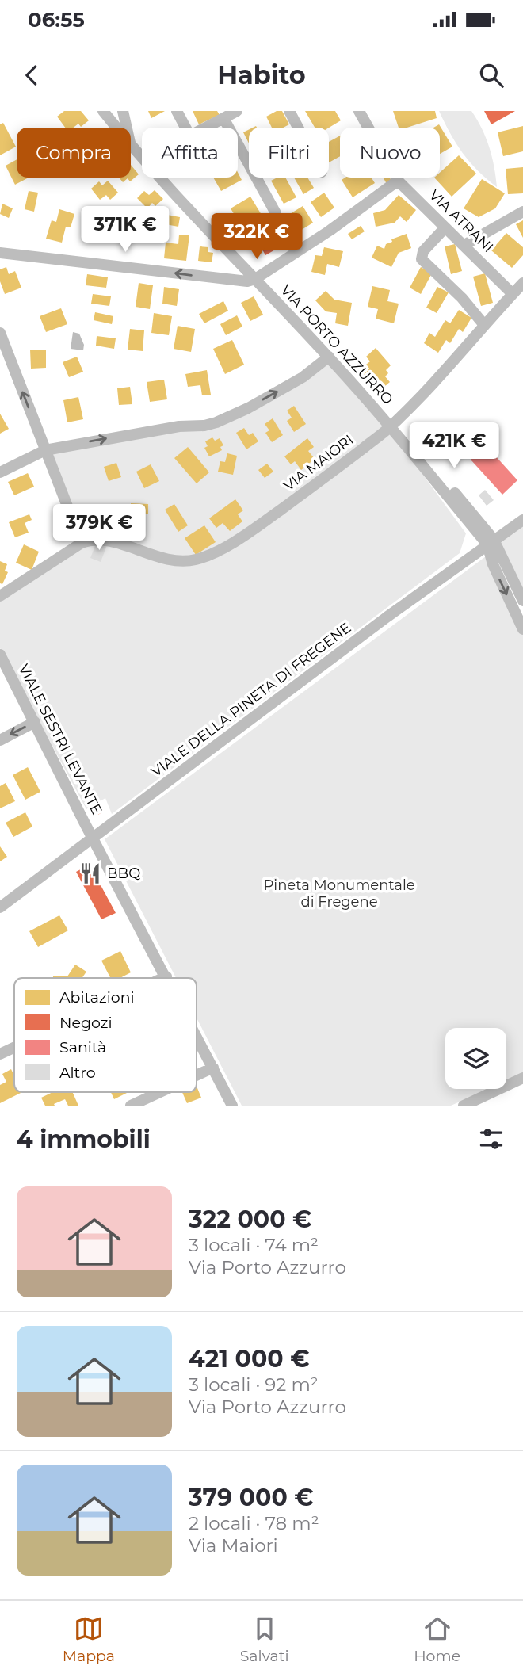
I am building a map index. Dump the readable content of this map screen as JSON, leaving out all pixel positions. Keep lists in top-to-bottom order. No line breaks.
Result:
{"streets":{"street":["VIA ATRANI","VIA PORTO AZZURRO","VIA MAIORI","VIALE DELLA PINETA DI FREGENE","VIALE SESTRI LEVANTE"]},"crossings":[["VIA ATRANI","VIA MAIORI"],["VIA PORTO AZZURRO","VIA MAIORI"],["VIA PORTO AZZURRO","VIALE DELLA PINETA DI FREGENE"],["VIALE DELLA PINETA DI FREGENE","VIALE SESTRI LEVANTE"]],"parks":["Pineta Monumentale di Fregene"],"places":{"restaurant":["BBQ"]},"legend":["Abitazioni","Negozi","Sanità","Altro"],"page":{"status":"06:55","header":"Habito","chip":["Compra","Affitta","Filtri","Nuovo"],"price":["371K €","322K €","421K €","379K €"],"heading":"4 immobili","list":[{"name":"322 000 €","note":"3 locali · 74 m² · Via Porto Azzurro"},{"name":"421 000 €","note":"3 locali · 92 m² · Via Porto Azzurro"},{"name":"379 000 €","note":"2 locali · 78 m² · Via Maiori"}],"tabs":["Mappa","Salvati","Home"]}}
